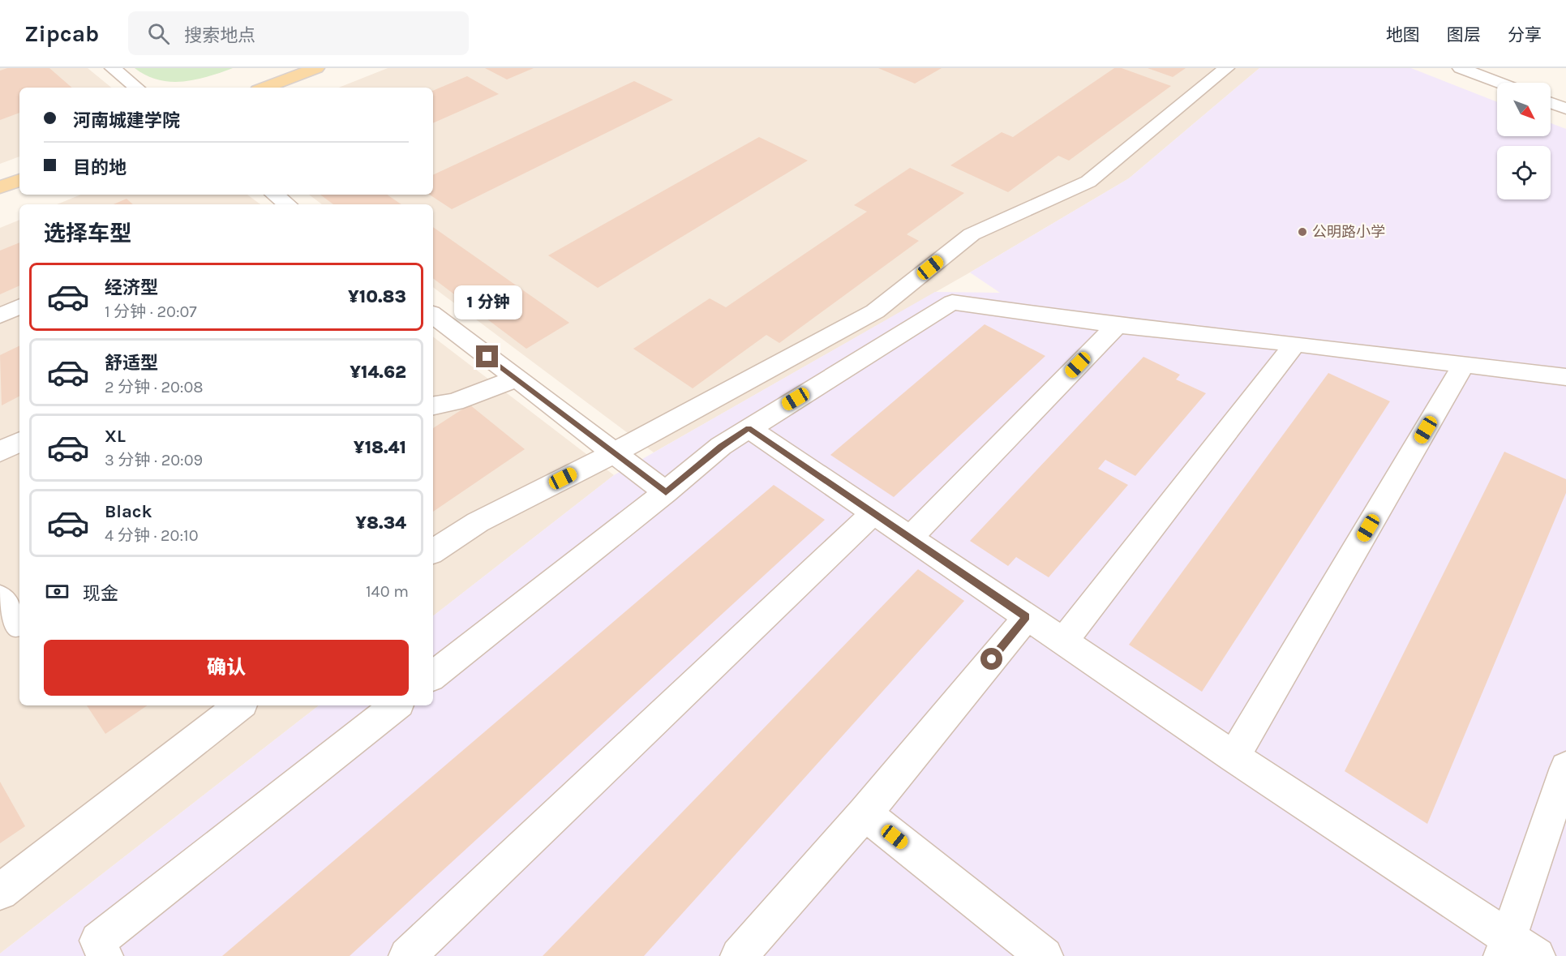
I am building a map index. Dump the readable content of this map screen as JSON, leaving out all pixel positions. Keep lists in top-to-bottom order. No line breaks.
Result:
{"places":["公明路小学"],"north":"bottom right","page":{"header":"Zipcab","search":"搜索地点","nav":["地图","图层","分享"],"banner":["河南城建学院","目的地"],"heading":"选择车型","list":[{"name":"经济型","note":"1 分钟 · 20:07","value":"¥10.83"},{"name":"舒适型","note":"2 分钟 · 20:08","value":"¥14.62"},{"name":"XL","note":"3 分钟 · 20:09","value":"¥18.41"},{"name":"Black","note":"4 分钟 · 20:10","value":"¥8.34"}],"bubble":"1 分钟","pay":["现金","140 m"],"buttons":"确认"}}
